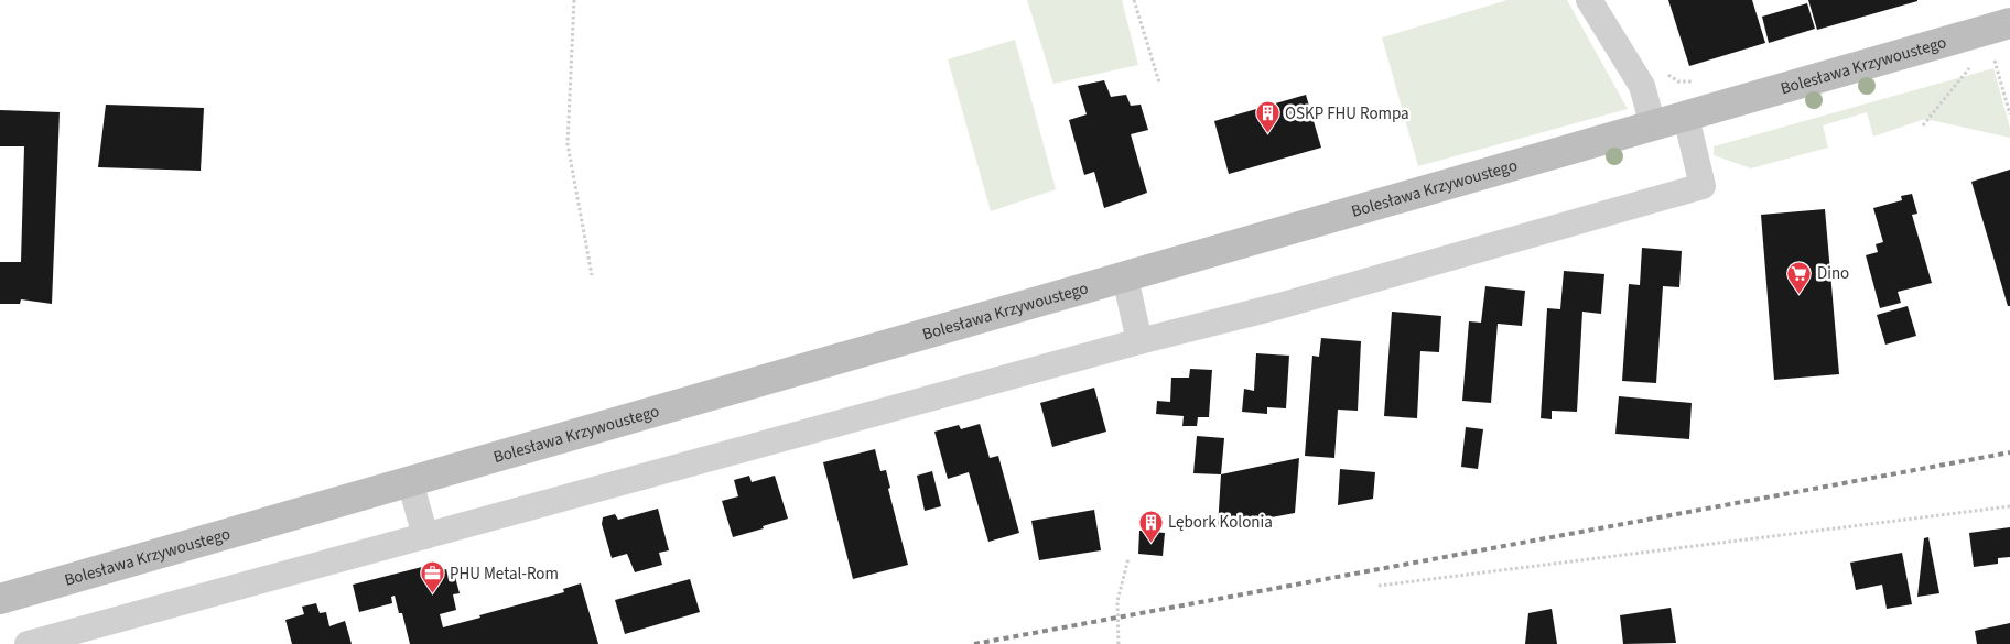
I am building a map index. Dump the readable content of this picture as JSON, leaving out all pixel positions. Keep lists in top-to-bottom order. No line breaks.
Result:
{"streets":{"main road":["Bolesława Krzywoustego"]},"places":{"building":["OSKP FHU Rompa","Lębork Kolonia"],"supermarket":["Dino"],"office":["PHU Metal-Rom"]}}
